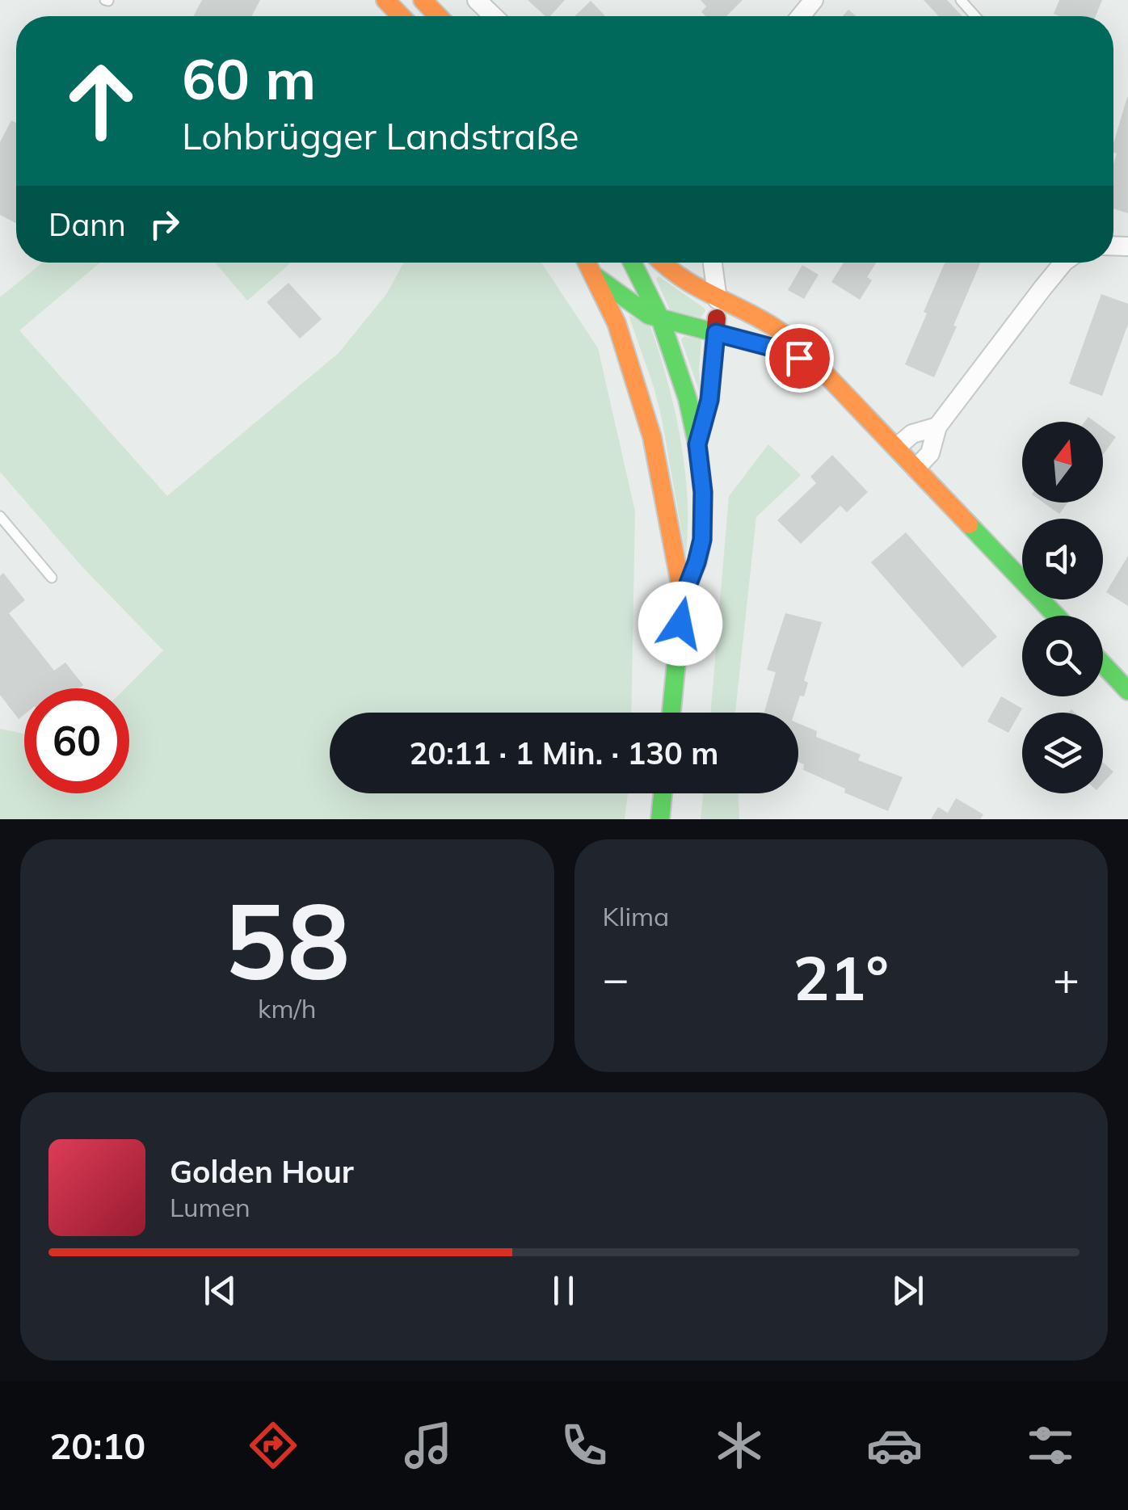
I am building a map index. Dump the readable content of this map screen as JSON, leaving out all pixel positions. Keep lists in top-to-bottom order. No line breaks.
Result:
{"north":"top","page":{"turn":["60 m","Lohbrügger Landstraße"],"then":"Dann","limit":"60","trip":"20:11 · 1 Min. · 130 m","tile":[["58","km/h"],"Klima"],"heat":["−","21°","+"],"song":["Golden Hour","Lumen"],"tabs":"20:10"}}
